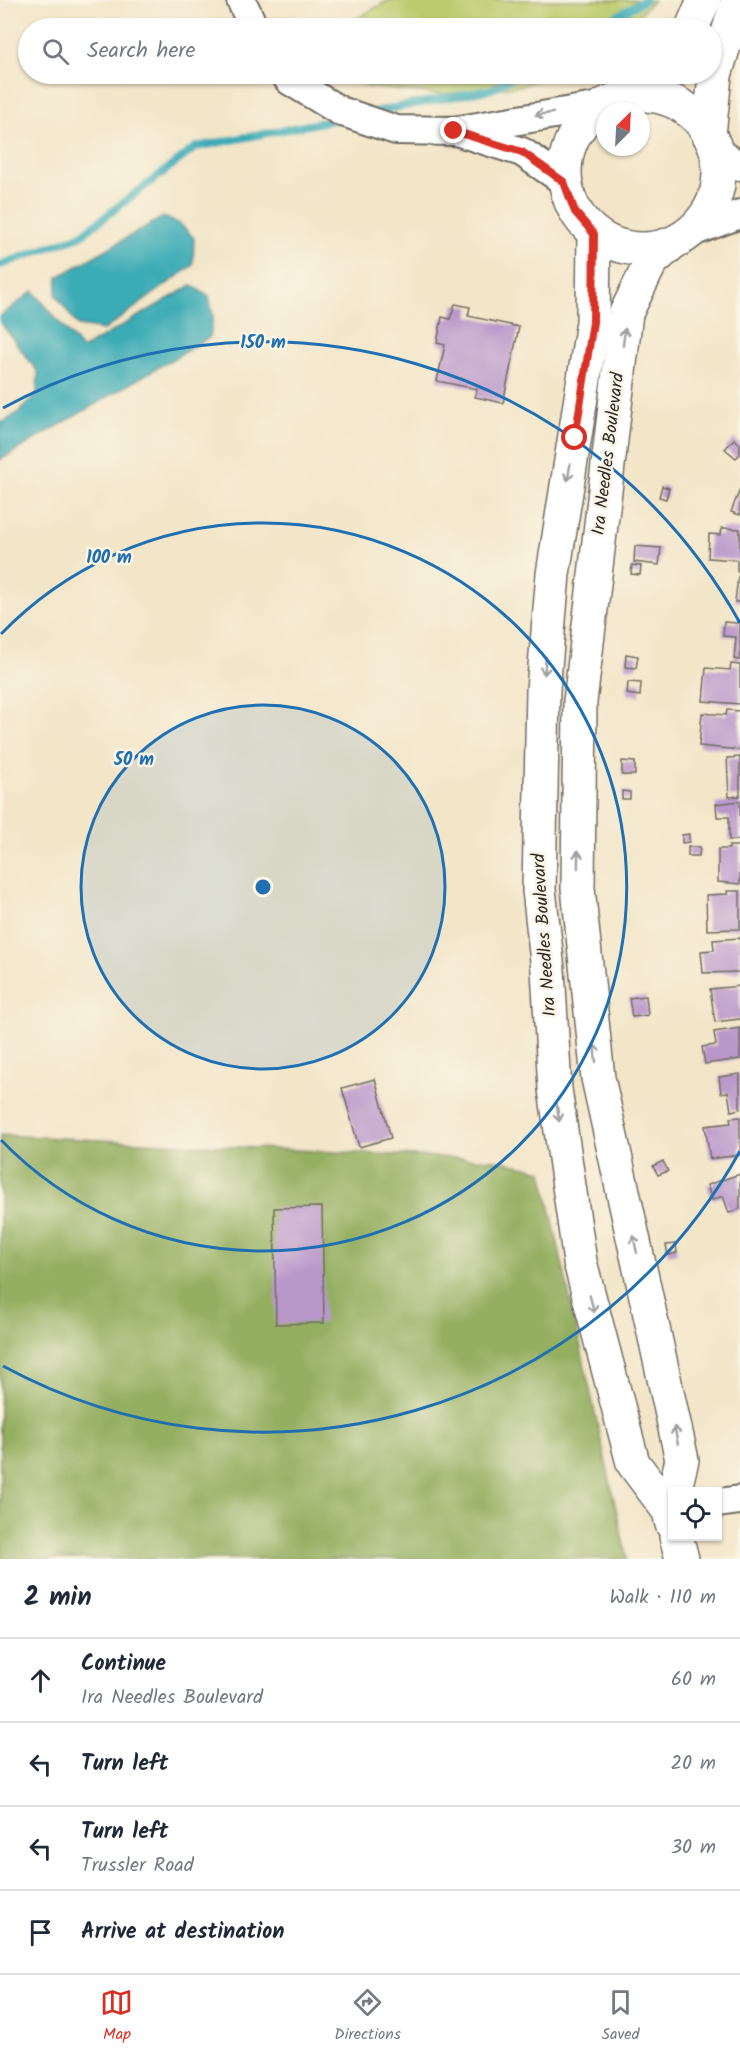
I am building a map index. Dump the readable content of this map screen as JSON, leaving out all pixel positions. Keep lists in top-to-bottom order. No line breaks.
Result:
{"streets":{"main road":["Ira Needles Boulevard"]},"north":"top right","page":{"search":"Search here","heading":["2 min","Walk · 110 m"],"list":[["Continue","Ira Needles Boulevard","60 m"],["Turn left","20 m"],["Turn left","Trussler Road","30 m"],"Arrive at destination"],"nav":["Map","Directions","Saved"]},"rings":["150 m","100 m","50 m"]}
